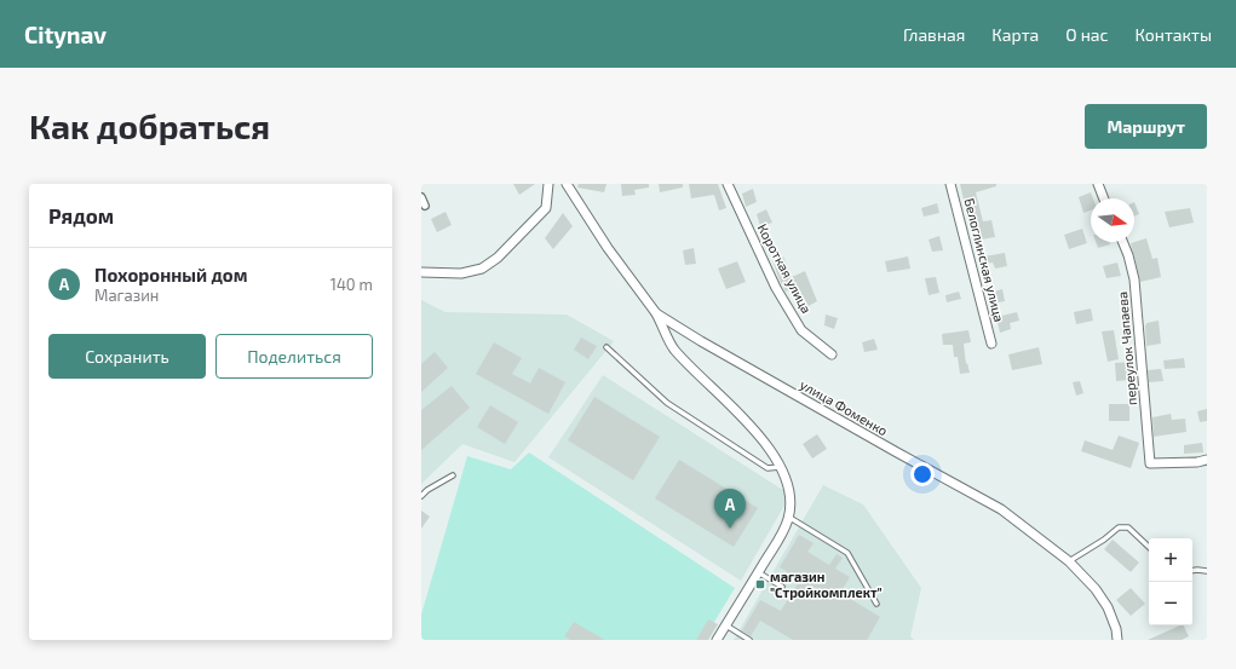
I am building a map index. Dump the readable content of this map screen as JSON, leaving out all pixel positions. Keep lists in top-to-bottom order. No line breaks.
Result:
{"streets":{"street":["Белоглинская улица","Короткая улица","переулок Чапаева","улица Фоменко"]},"places":{"transit":["магазин \"Стройкомплект\""]},"north":"right","page":{"header":"Citynav","nav":["Главная","Карта","О нас","Контакты"],"buttons":["Маршрут",["Сохранить","Поделиться"]],"title":"Как добраться","heading":"Рядом","list":[{"mark":"A","name":"Похоронный дом","note":"Магазин","value":"140 m"}],"pins":"A","map_buttons":["+","−"]}}
